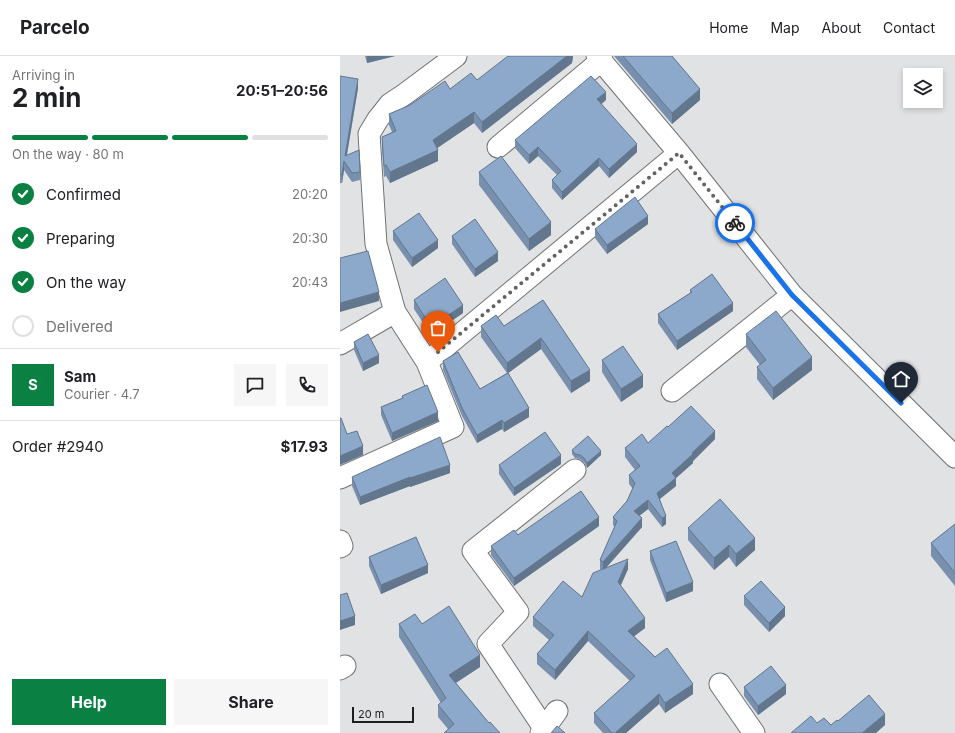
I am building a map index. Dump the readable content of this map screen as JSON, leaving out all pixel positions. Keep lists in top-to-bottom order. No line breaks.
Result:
{"scale_bar":"20 m","page":{"header":"Parcelo","nav":["Home","Map","About","Contact"],"heading":["2 min","Arriving in","20:51–20:56"],"panel":["Sam","Courier · 4.7","Order #2940","$17.93"],"bar":"On the way · 80 m","list":[["Confirmed","20:20"],["Preparing","20:30"],["On the way","20:43"],"Delivered"],"round":"S","buttons":["Help","Share"],"scale":"20 m"}}
